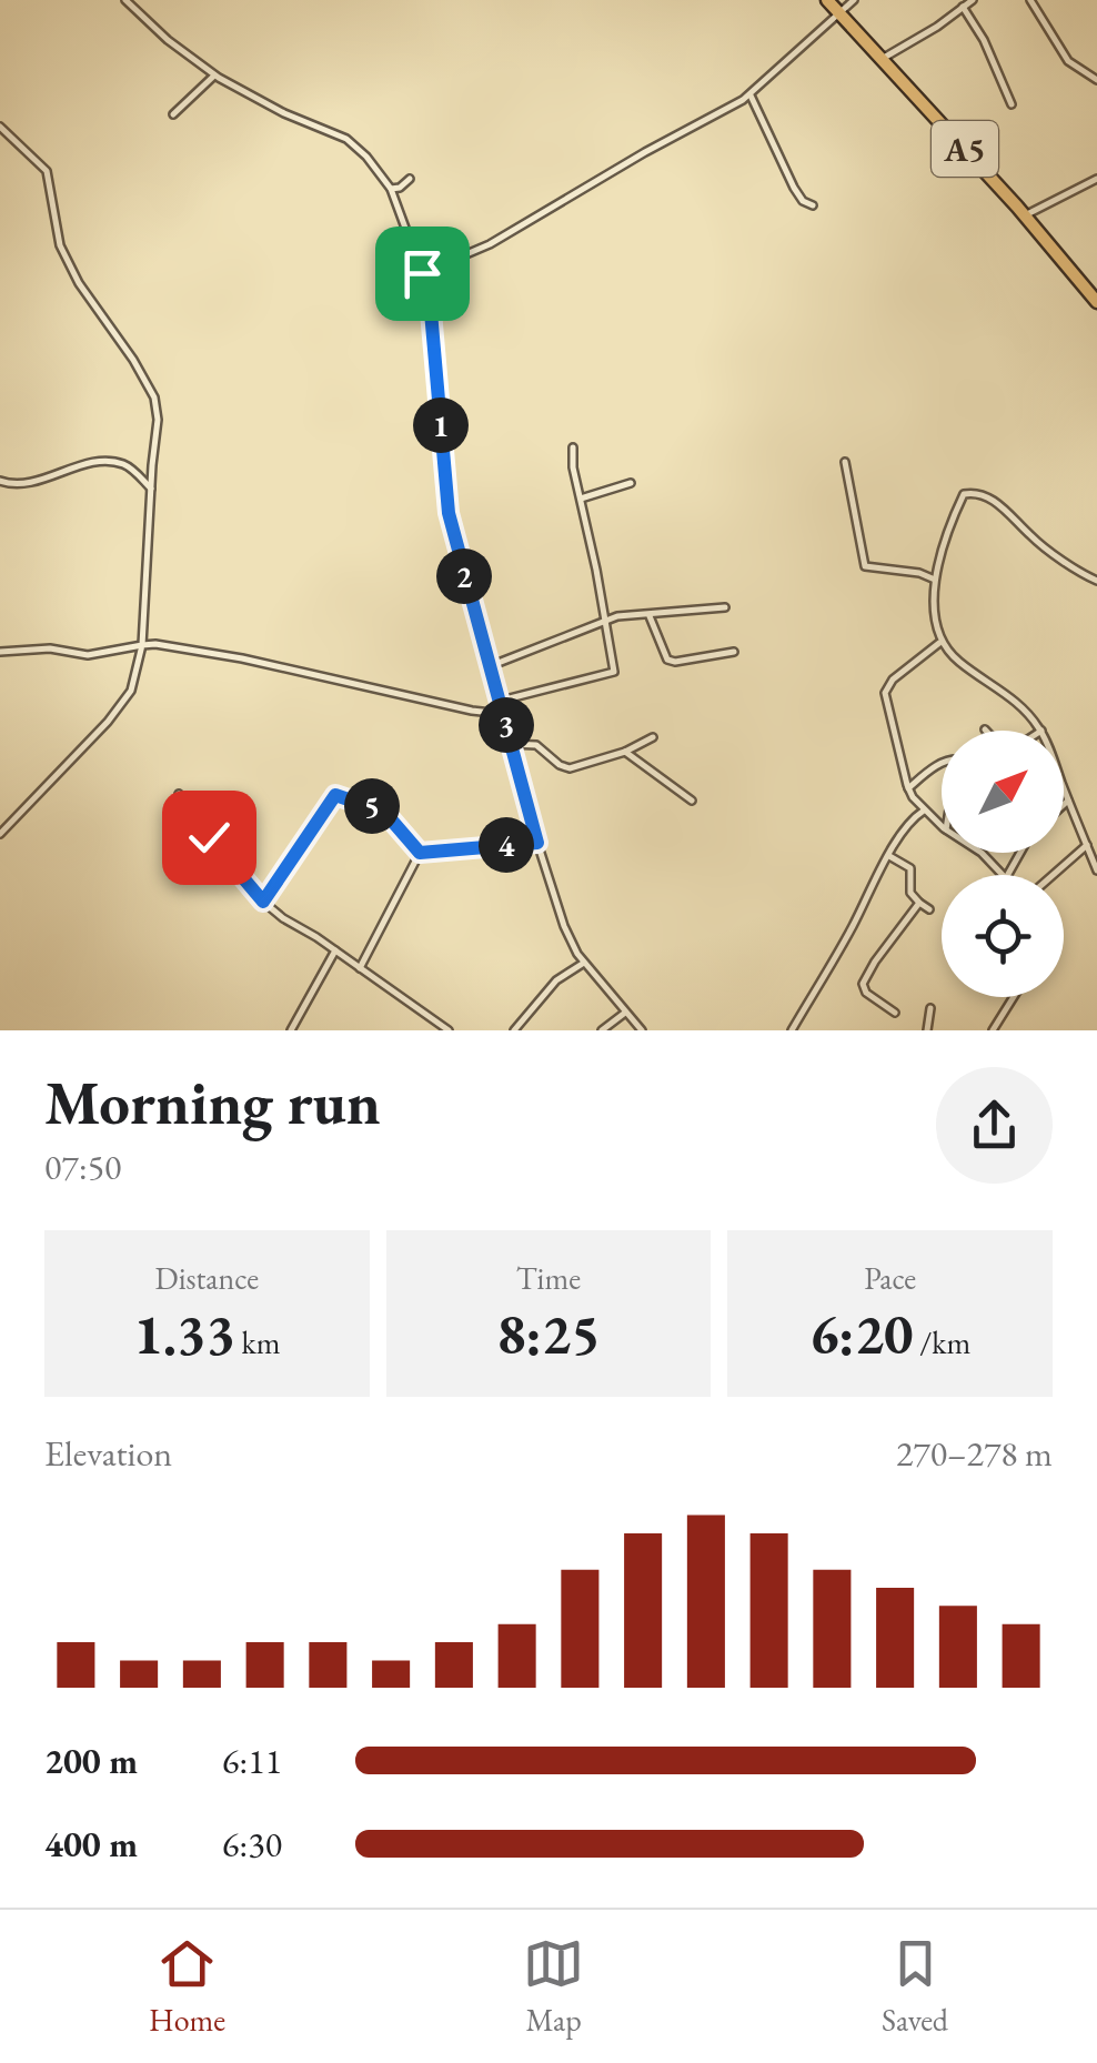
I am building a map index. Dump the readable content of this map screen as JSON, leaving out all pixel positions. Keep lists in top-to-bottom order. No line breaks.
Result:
{"streets":{"main road":["A5"]},"north":"top right","page":{"pins":["1","2","3","5","4"],"heading":["Morning run","07:50"],"stats":[["Distance","1.33 km"],["Time","8:25"],["Pace","6:20 /km"]],"chart":["Elevation","270–278 m"],"list":[{"name":"200 m","note":"6:11"},{"name":"400 m","note":"6:30"}],"tabs":["Home","Map","Saved"]}}
